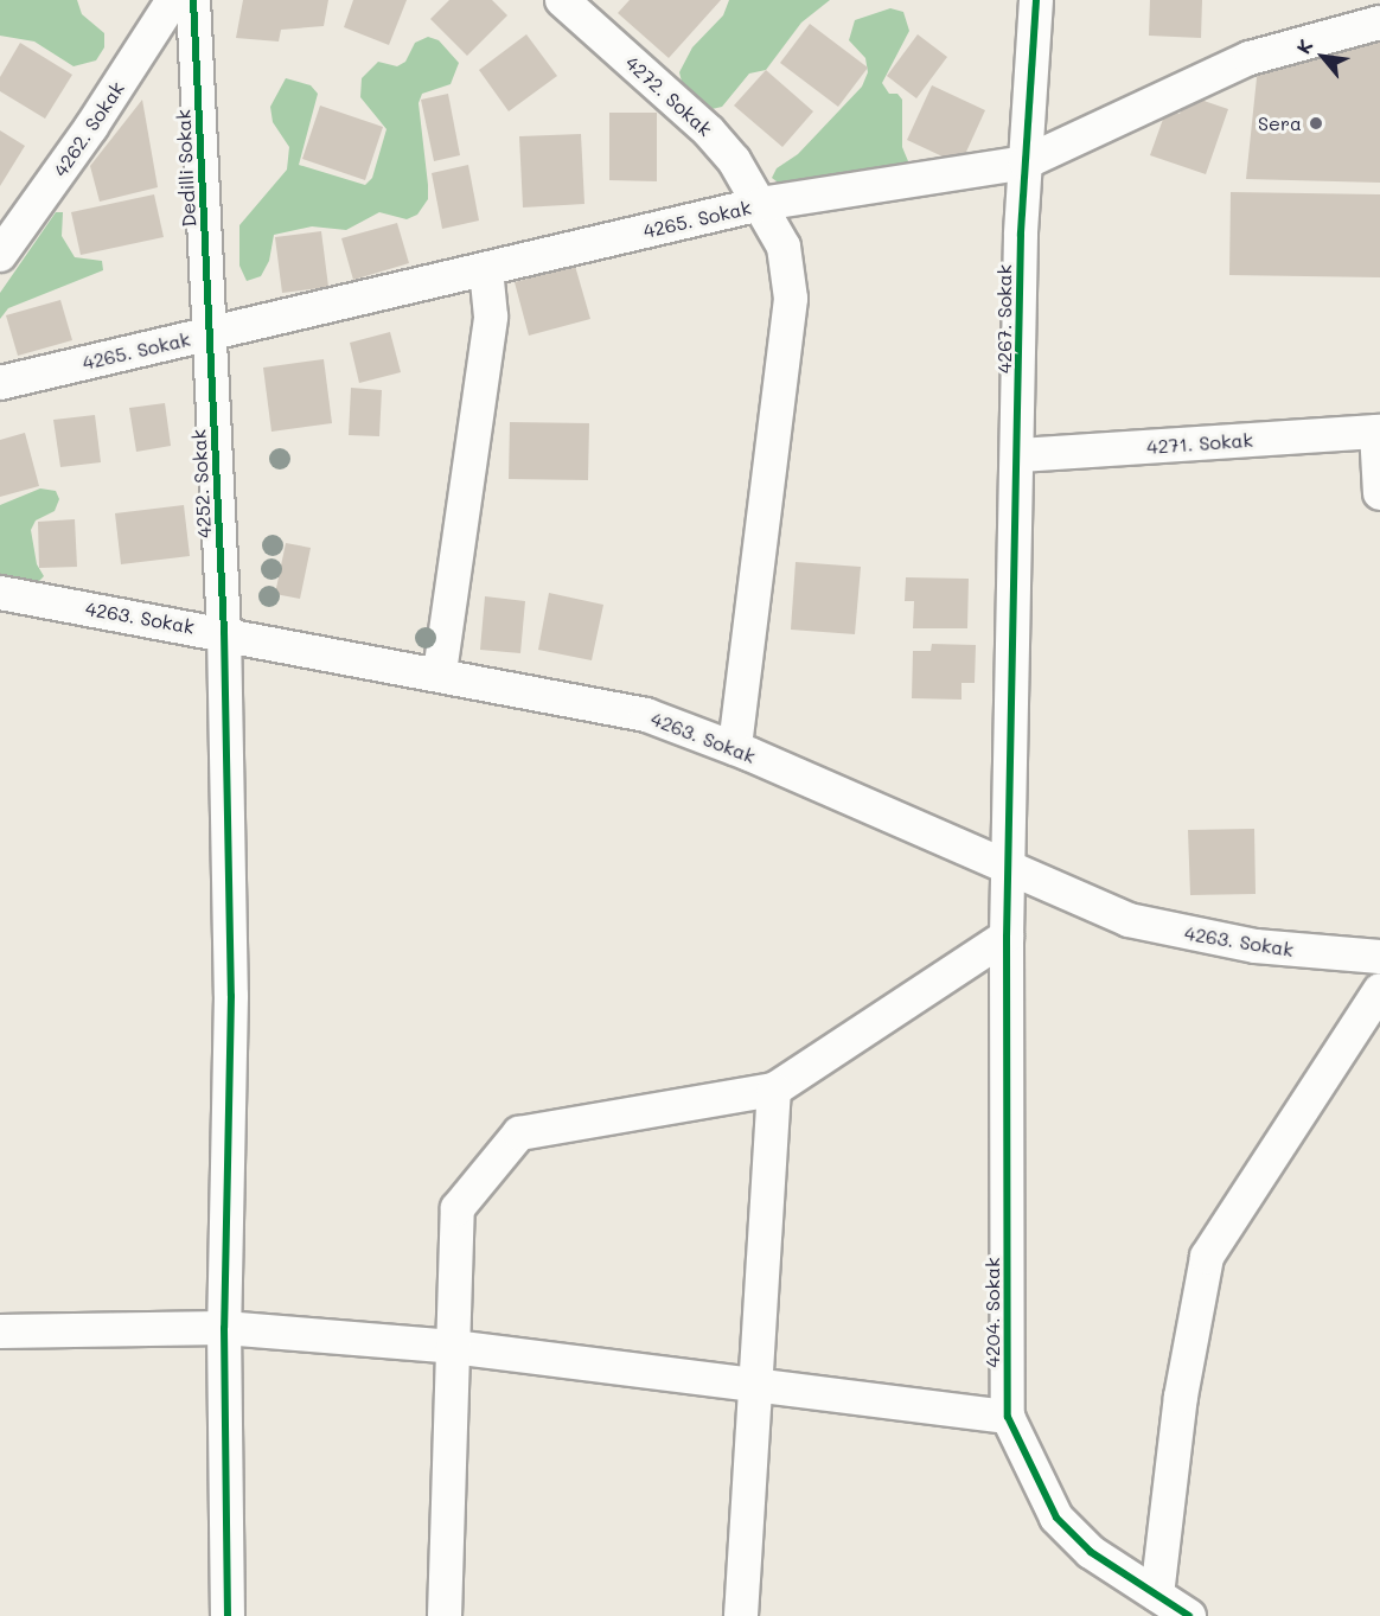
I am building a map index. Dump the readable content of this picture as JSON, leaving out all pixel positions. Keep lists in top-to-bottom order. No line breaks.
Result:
{"streets":{"street":["4272. Sokak","4262. Sokak","Dedilli Sokak","4265. Sokak","4267. Sokak","4271. Sokak","4252. Sokak","4263. Sokak","4204. Sokak"]},"crossings":[["4272. Sokak","4265. Sokak"],["4272. Sokak","4263. Sokak"],["Dedilli Sokak","4265. Sokak"],["Dedilli Sokak","4252. Sokak"],["4265. Sokak","4267. Sokak"],["4265. Sokak","4252. Sokak"],["4267. Sokak","4271. Sokak"],["4267. Sokak","4263. Sokak"],["4267. Sokak","4204. Sokak"],["4252. Sokak","4263. Sokak"]],"places":["Sera"],"north":"top left"}
